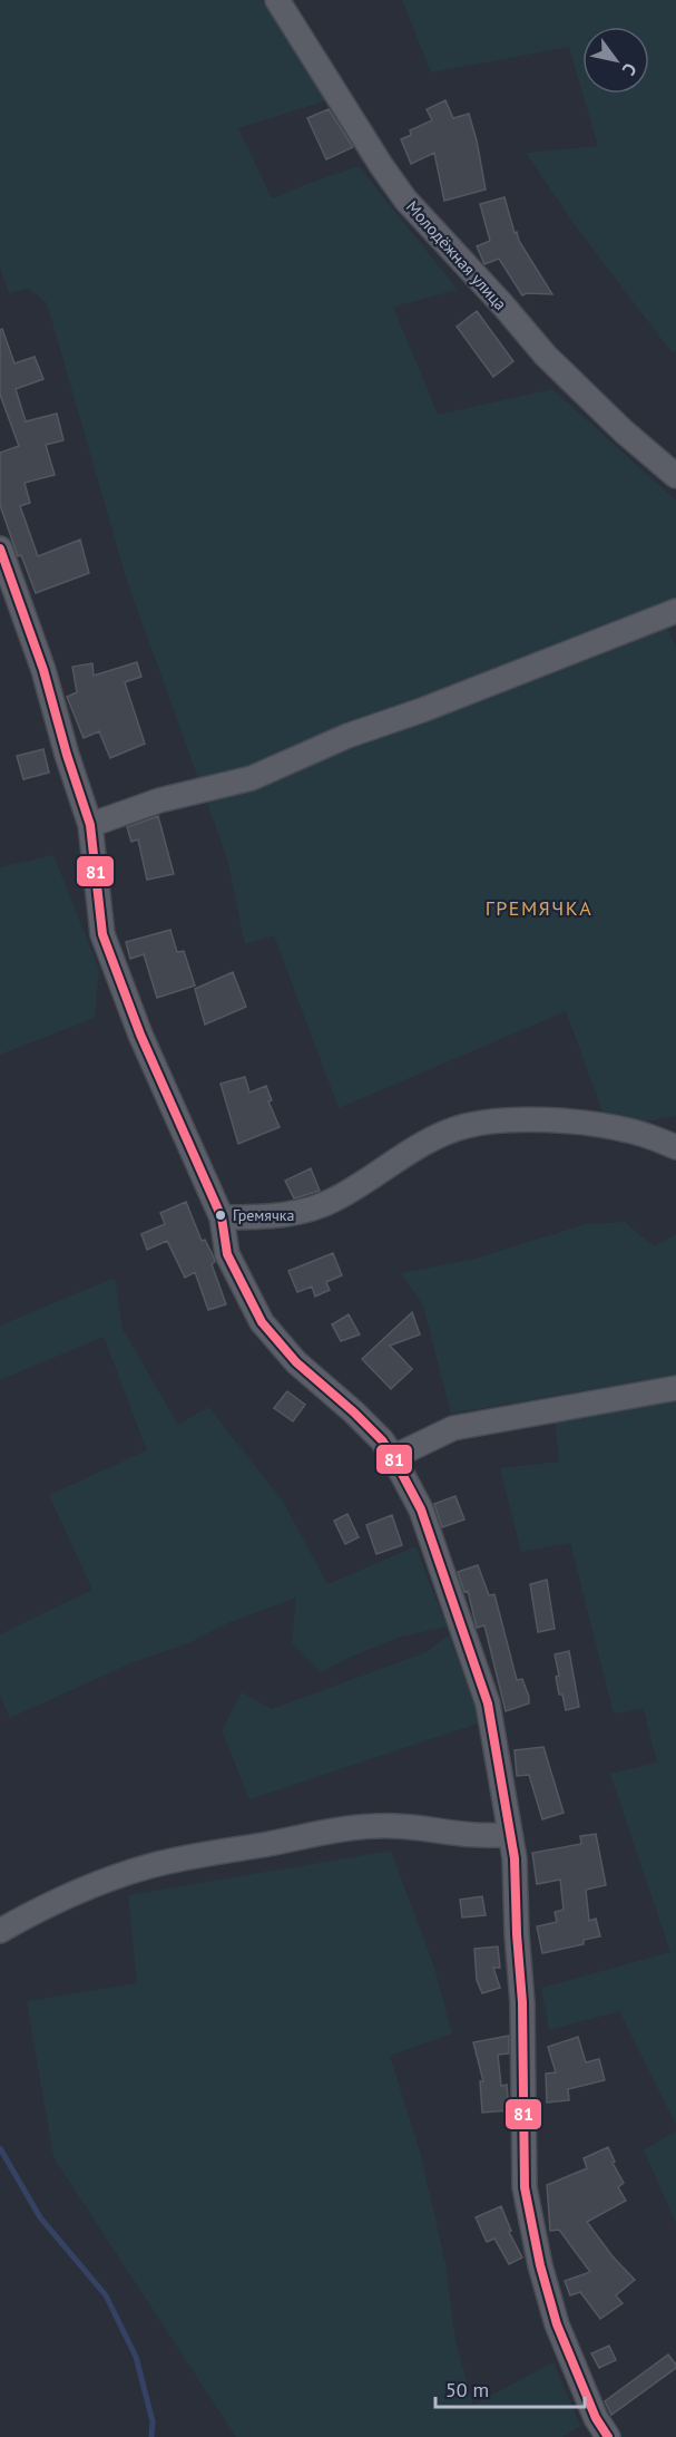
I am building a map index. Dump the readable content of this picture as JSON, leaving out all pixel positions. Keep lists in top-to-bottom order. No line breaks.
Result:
{"streets":{"street":["Молодёжная улица"]},"districts":["ГРЕМЯЧКА"],"places":["Гремячка"],"lines":["transit line 81"],"scale_bar":"50 m","north":"bottom right"}
